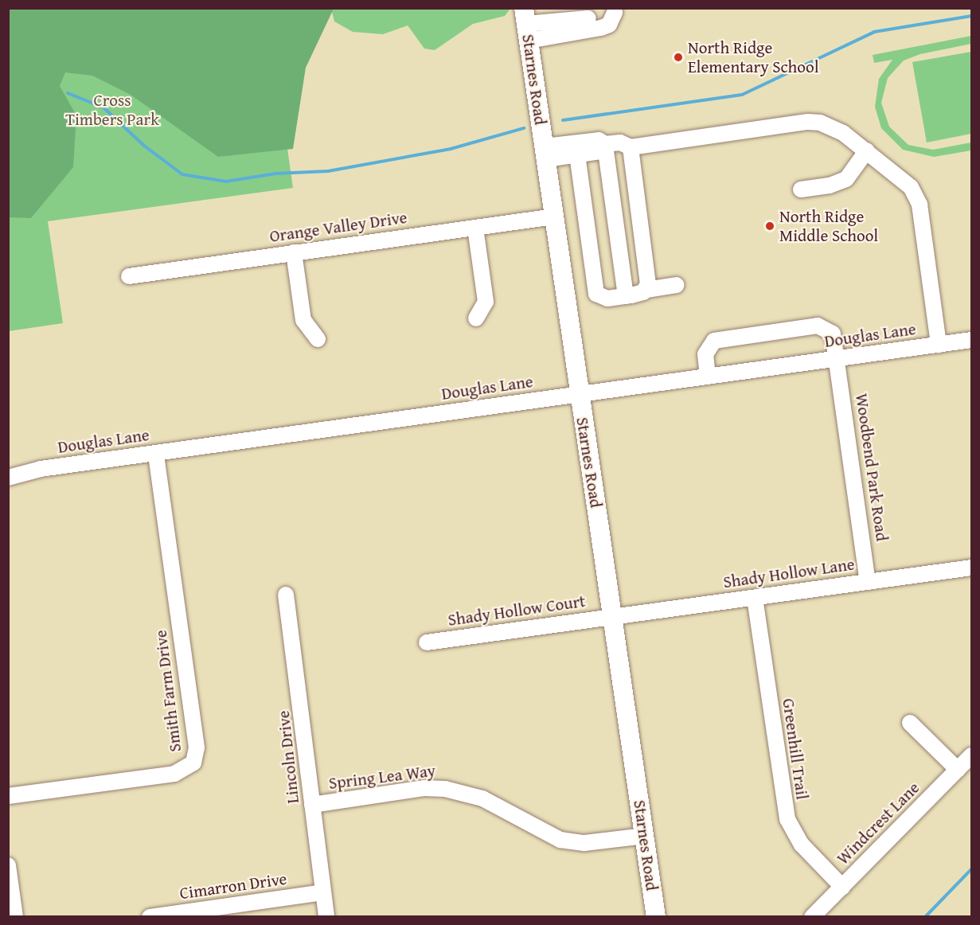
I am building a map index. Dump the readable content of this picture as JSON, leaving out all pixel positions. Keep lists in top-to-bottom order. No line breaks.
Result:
{"streets":{"main road":["Starnes Road"],"street":["Orange Valley Drive","Douglas Lane","Woodbend Park Road","Shady Hollow Lane","Shady Hollow Court","Smith Farm Drive","Greenhill Trail","Lincoln Drive","Spring Lea Way","Windcrest Lane","Cimarron Drive"]},"crossings":[["Starnes Road","Orange Valley Drive"],["Starnes Road","Douglas Lane"],["Starnes Road","Shady Hollow Lane"],["Starnes Road","Shady Hollow Court"],["Starnes Road","Spring Lea Way"],["Douglas Lane","Woodbend Park Road"],["Douglas Lane","Smith Farm Drive"],["Woodbend Park Road","Shady Hollow Lane"],["Shady Hollow Lane","Shady Hollow Court"],["Shady Hollow Lane","Greenhill Trail"],["Greenhill Trail","Windcrest Lane"],["Lincoln Drive","Spring Lea Way"],["Lincoln Drive","Cimarron Drive"]],"parks":["Cross Timbers Park"],"places":["North Ridge Elementary School","North Ridge Middle School"]}
